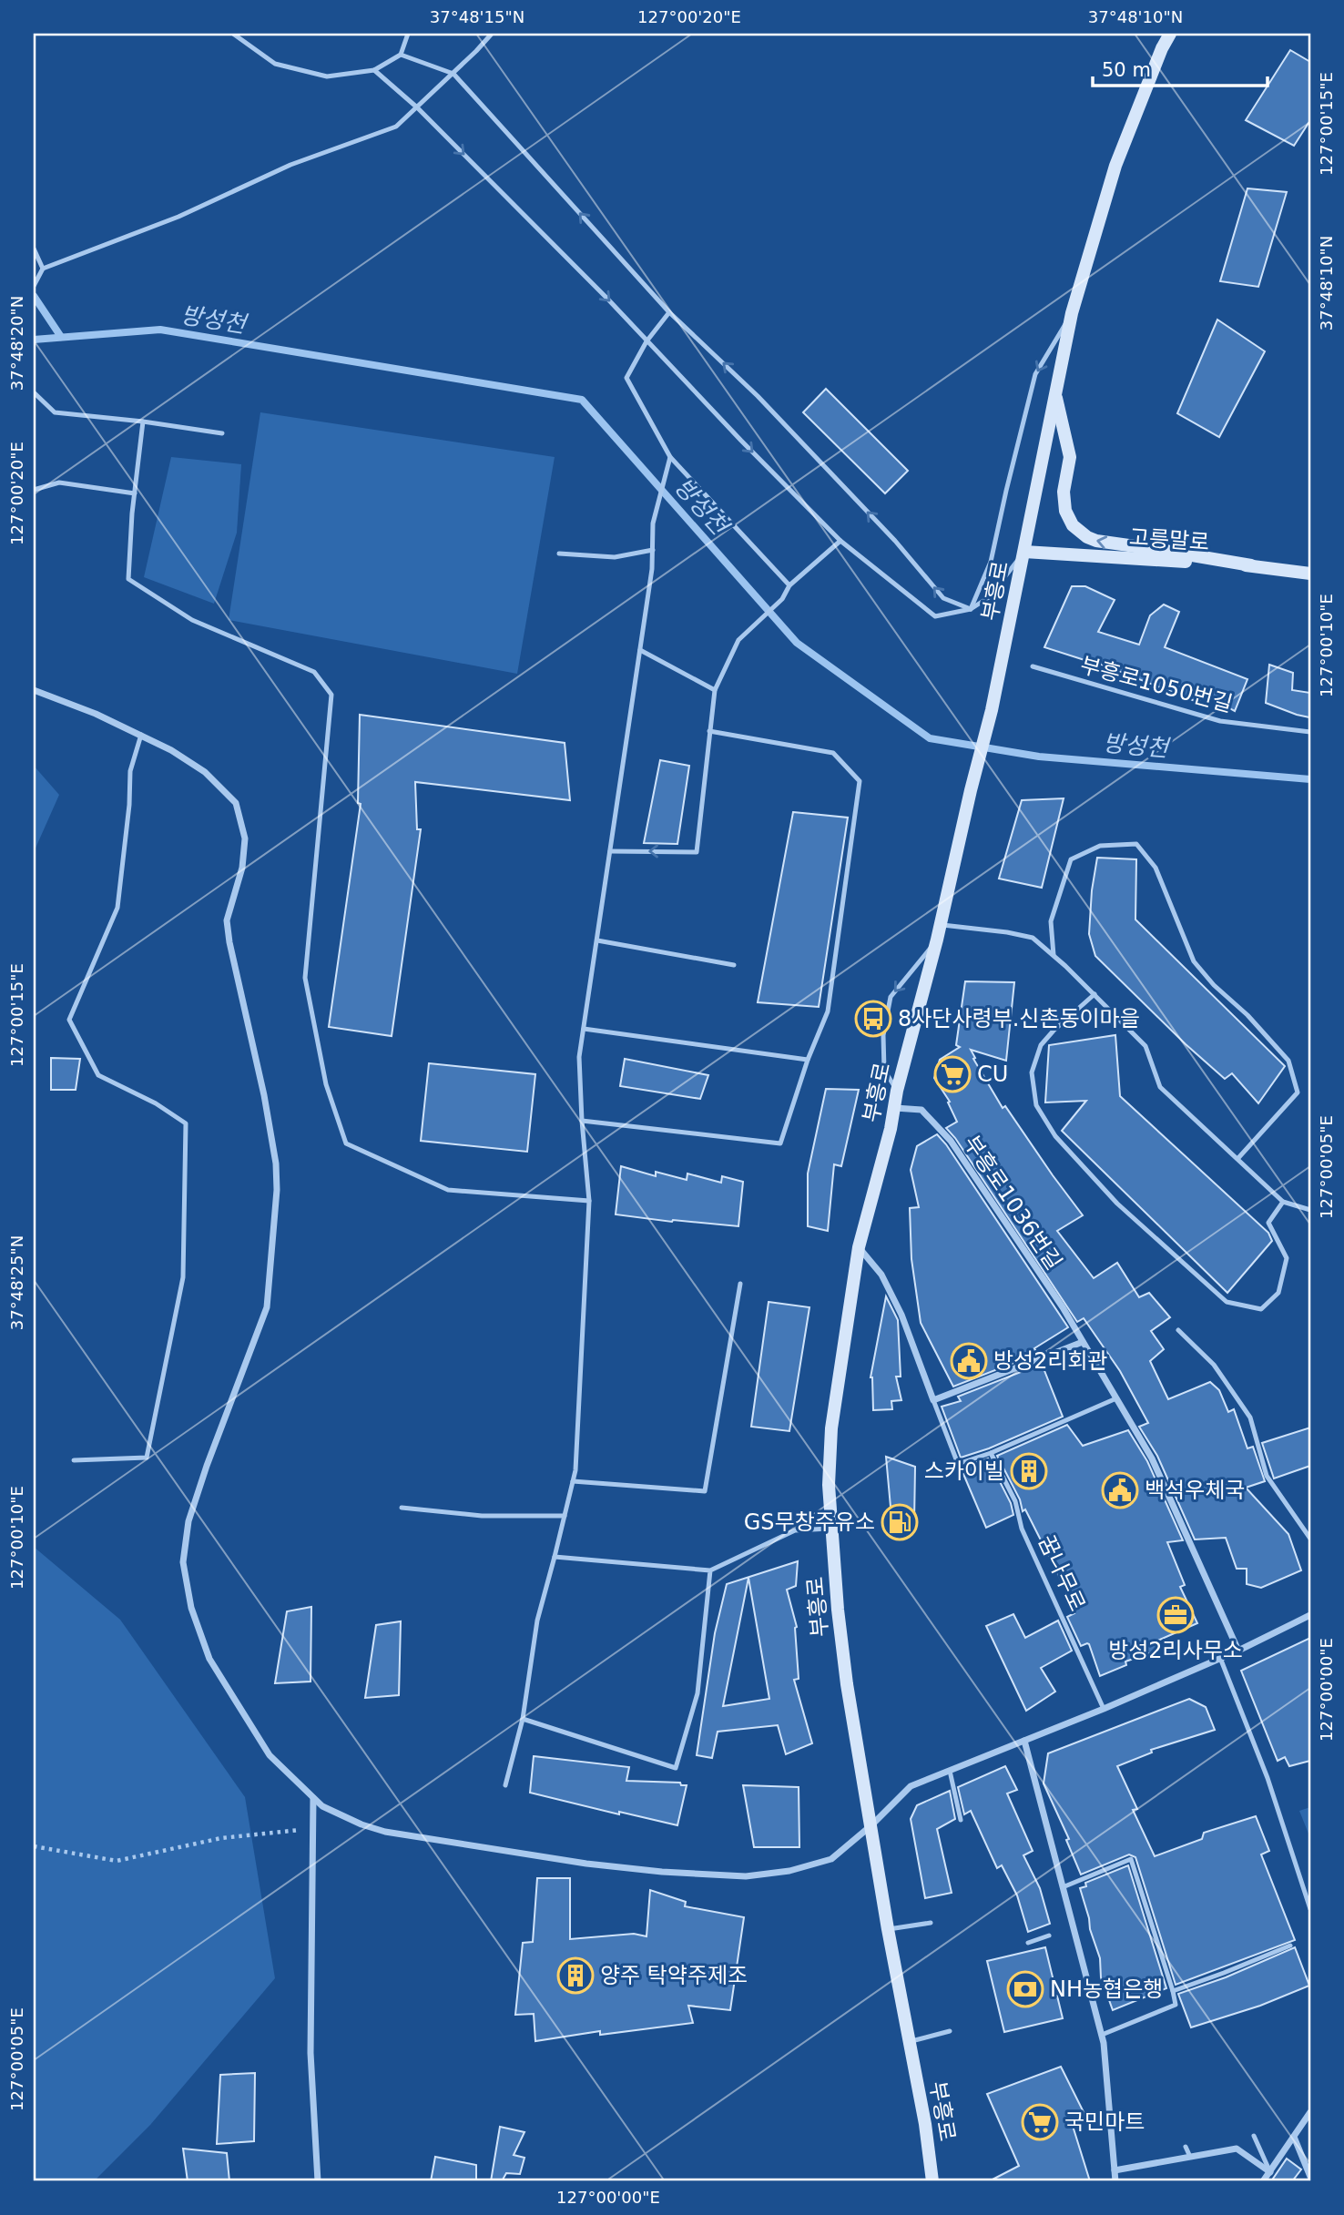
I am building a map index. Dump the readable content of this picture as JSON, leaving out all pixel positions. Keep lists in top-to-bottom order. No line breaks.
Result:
{"streets":{"main road":["고릉말로","부흥로"],"street":["부흥로1036번길"],"lane":["부흥로1050번길","꿈나무로"]},"crossings":[["고릉말로","부흥로"],["부흥로","부흥로1036번길"]],"water":["방성천"],"places":{"bus stop":["8사단사령부.신촌동이마을"],"supermarket":["CU","국민마트"],"public building":["방성2리회관","백석우체국"],"building":["스카이빌","양주 탁약주제조"],"fuel station":["GS무창주유소"],"office":["방성2리사무소"],"bank":["NH농협은행"]},"scale_bar":"50 m","coordinates":["37°48'15\"N","127°00'20\"E","37°48'10\"N","127°00'15\"E","37°48'20\"N","127°00'10\"E","127°00'05\"E","37°48'25\"N","127°00'00\"E"]}
